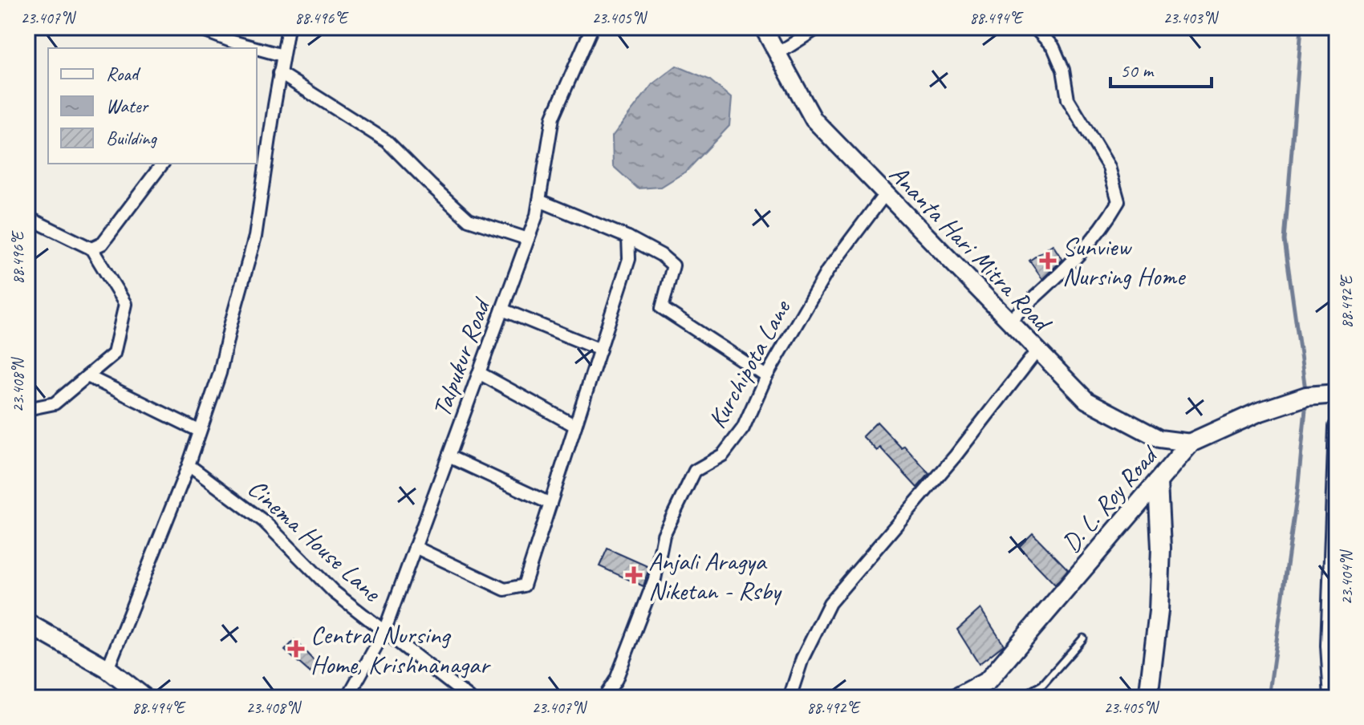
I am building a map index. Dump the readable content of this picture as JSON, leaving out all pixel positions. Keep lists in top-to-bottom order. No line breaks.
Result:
{"streets":{"main road":["Ananta Hari Mitra Road","D. L. Roy Road"],"street":["Talpukur Road","Kurchipota Lane","Cinema House Lane"]},"crossings":[["Ananta Hari Mitra Road","Kurchipota Lane"],["Ananta Hari Mitra Road","D. L. Roy Road"],["Talpukur Road","Cinema House Lane"]],"places":{"health":["Sunview Nursing Home","Anjali Aragya Niketan - Rsby","Central Nursing Home, Krishnanagar"]},"legend":["Road","Water","Building"],"scale_bar":"50 m","coordinates":["23.407°N","88.496°E","23.405°N","88.494°E","23.403°N","88.492°E","23.408°N","23.404°N"]}
